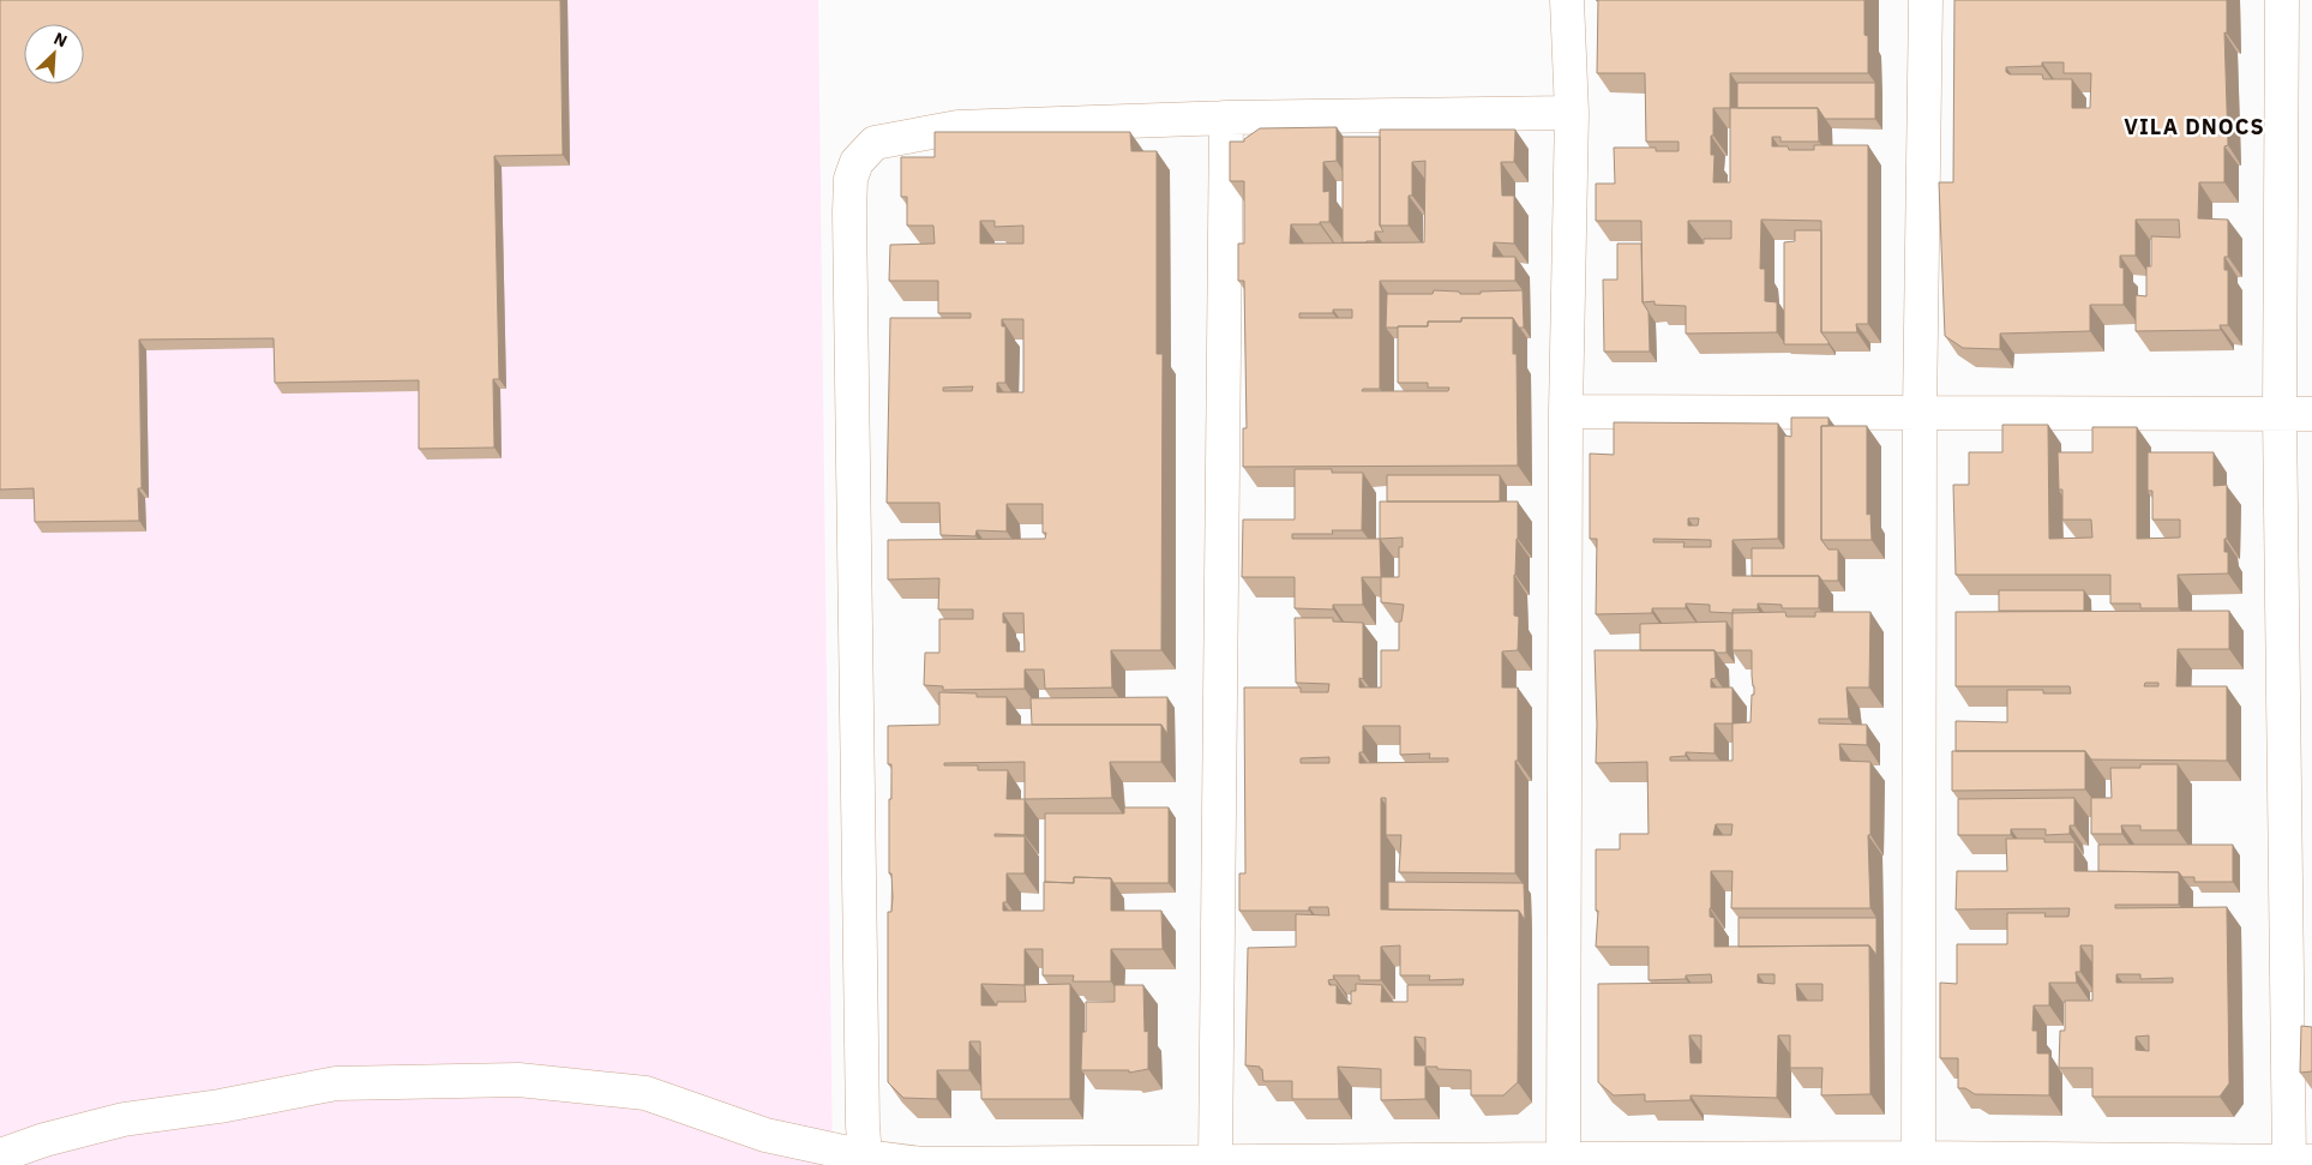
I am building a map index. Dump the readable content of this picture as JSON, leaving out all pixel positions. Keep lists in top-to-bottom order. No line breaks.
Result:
{"districts":["VILA DNOCS"],"north":"top right"}
